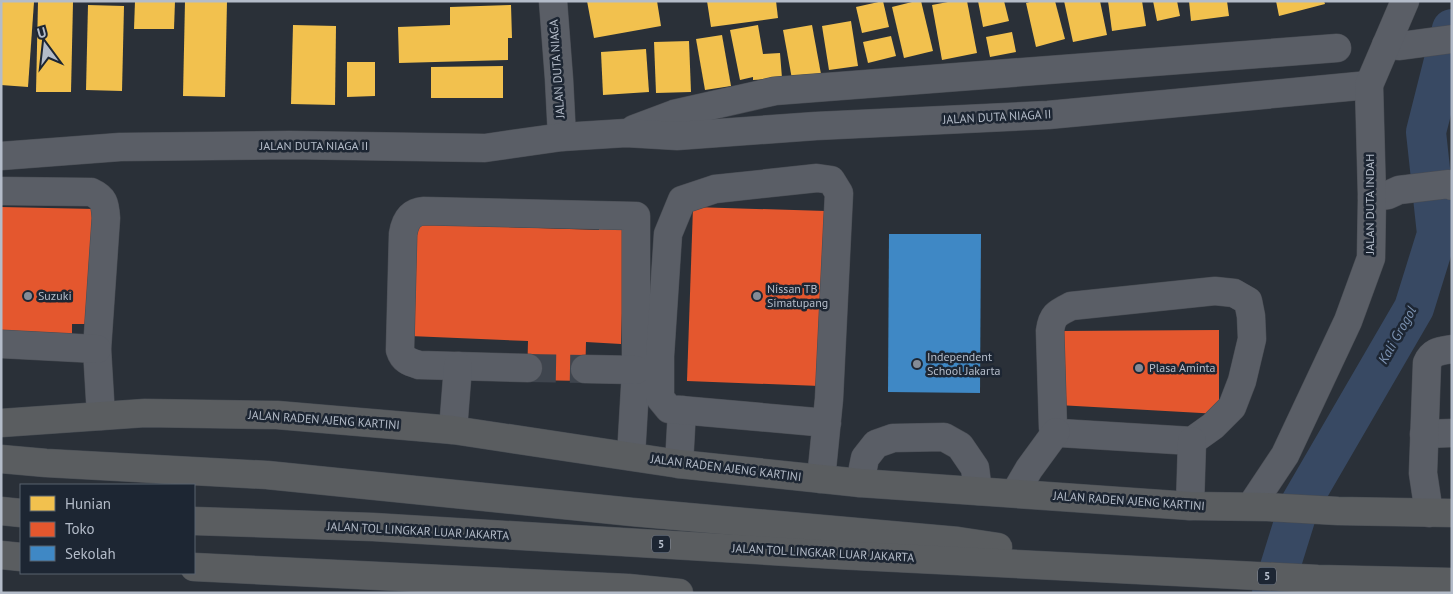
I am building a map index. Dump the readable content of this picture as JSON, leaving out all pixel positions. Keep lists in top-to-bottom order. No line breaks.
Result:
{"streets":{"highway":["JALAN RADEN AJENG KARTINI","JALAN TOL LINGKAR LUAR JAKARTA","5"],"street":["JALAN DUTA NIAGA","JALAN DUTA NIAGA II","JALAN DUTA INDAH"]},"crossings":[["JALAN DUTA NIAGA","JALAN DUTA NIAGA II"],["JALAN DUTA NIAGA II","JALAN DUTA INDAH"],["JALAN DUTA INDAH","JALAN RADEN AJENG KARTINI"]],"water":["Kali Grogol"],"places":["Suzuki","Nissan TB Simatupang","Independent School Jakarta","Plasa Aminta"],"legend":["Hunian","Toko","Sekolah"],"north":"top"}
